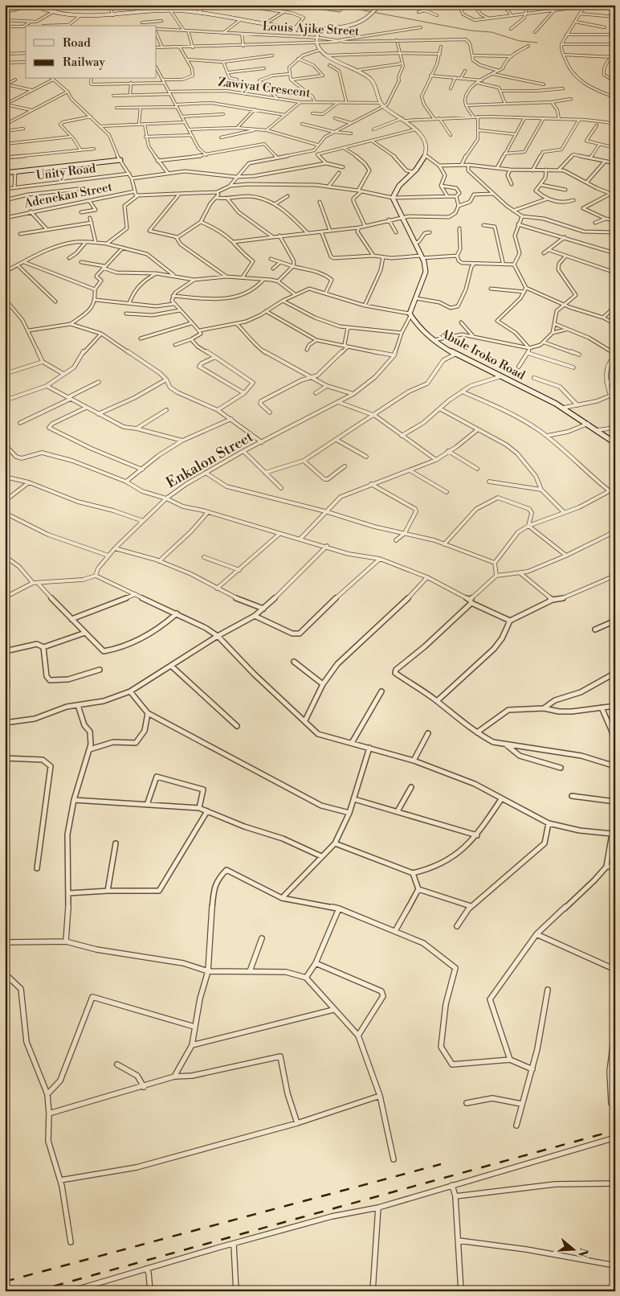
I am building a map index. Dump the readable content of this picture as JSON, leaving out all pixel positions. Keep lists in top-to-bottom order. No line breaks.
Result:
{"streets":{"street":["Louis Ajike Street","Zawiyat Crescent","Unity Road","Adenekan Street","Abule Iroko Road","Enkalon Street"]},"crossings":[["Abule Iroko Road","Enkalon Street"]],"legend":["Road","Railway"],"north":"right"}
